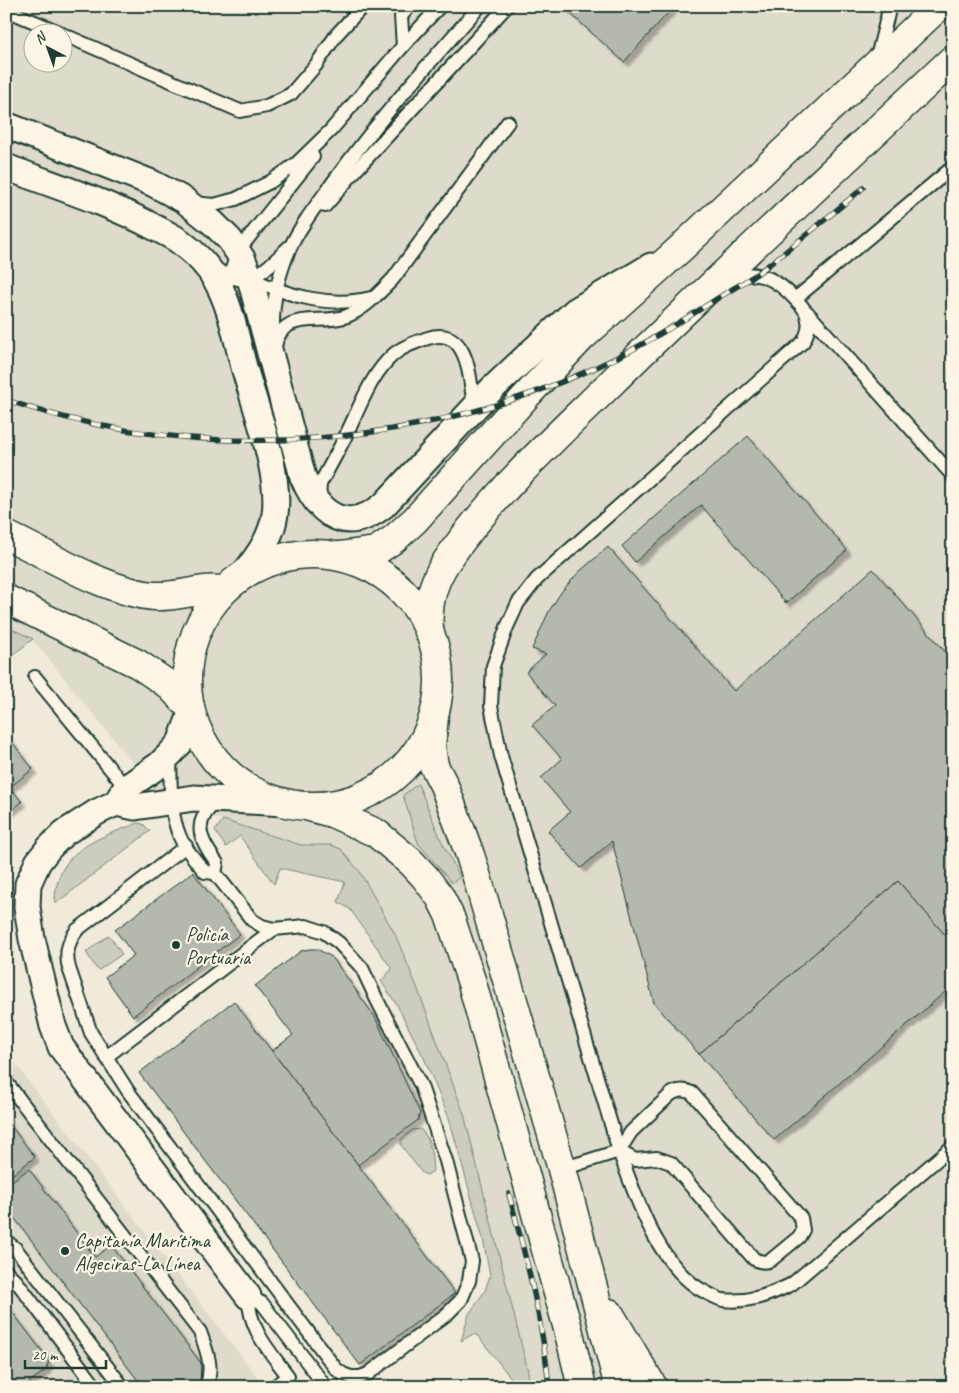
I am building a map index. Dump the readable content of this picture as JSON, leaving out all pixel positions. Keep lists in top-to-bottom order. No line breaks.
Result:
{"places":["Policía Portuaria","Capitanía Marítima Algeciras-La Línea"],"scale_bar":"20 m","north":"top left"}
